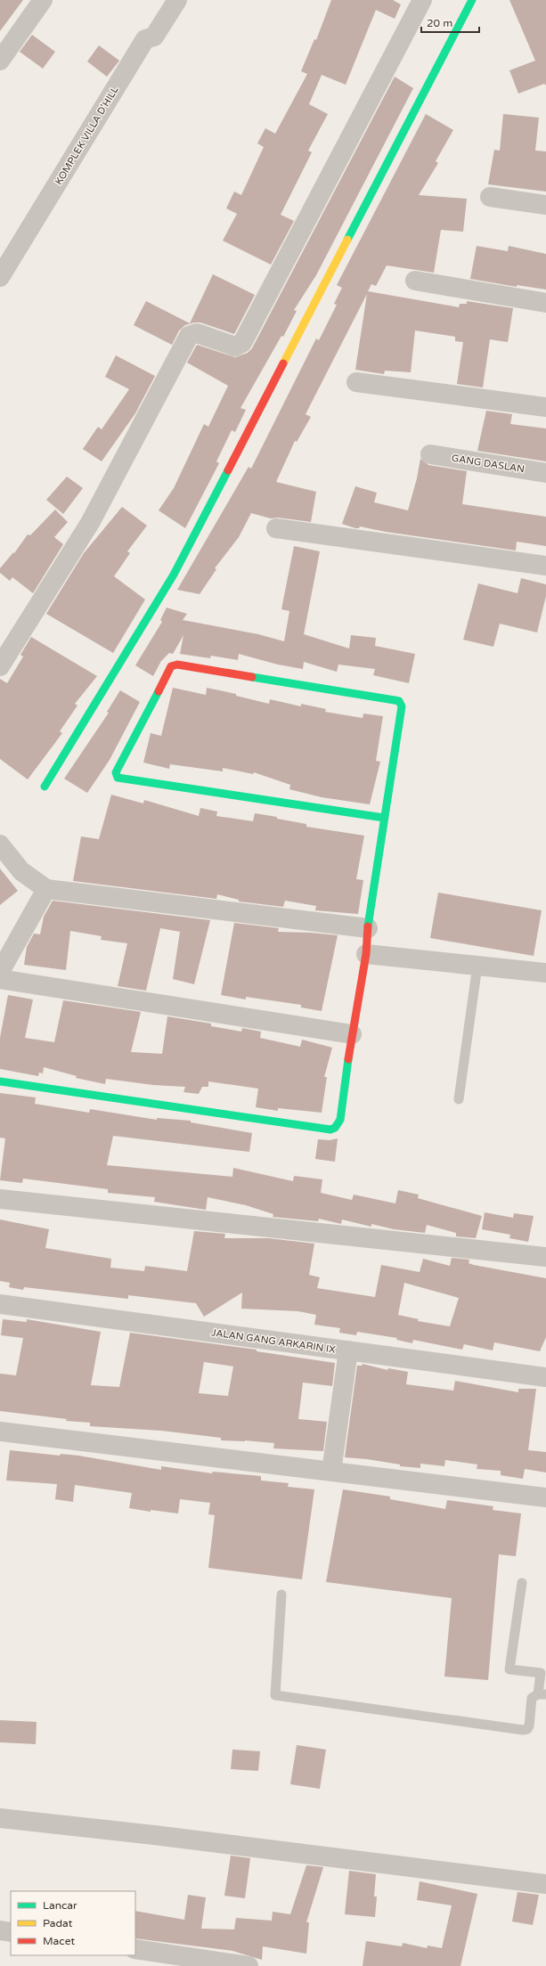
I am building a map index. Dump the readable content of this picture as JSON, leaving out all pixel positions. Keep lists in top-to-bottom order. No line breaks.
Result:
{"streets":{"street":["KOMPLEK VILLA D'HILL","GANG DASLAN","JALAN GANG ARKARIN IX"]},"legend":["Lancar","Padat","Macet"],"scale_bar":"20 m"}
